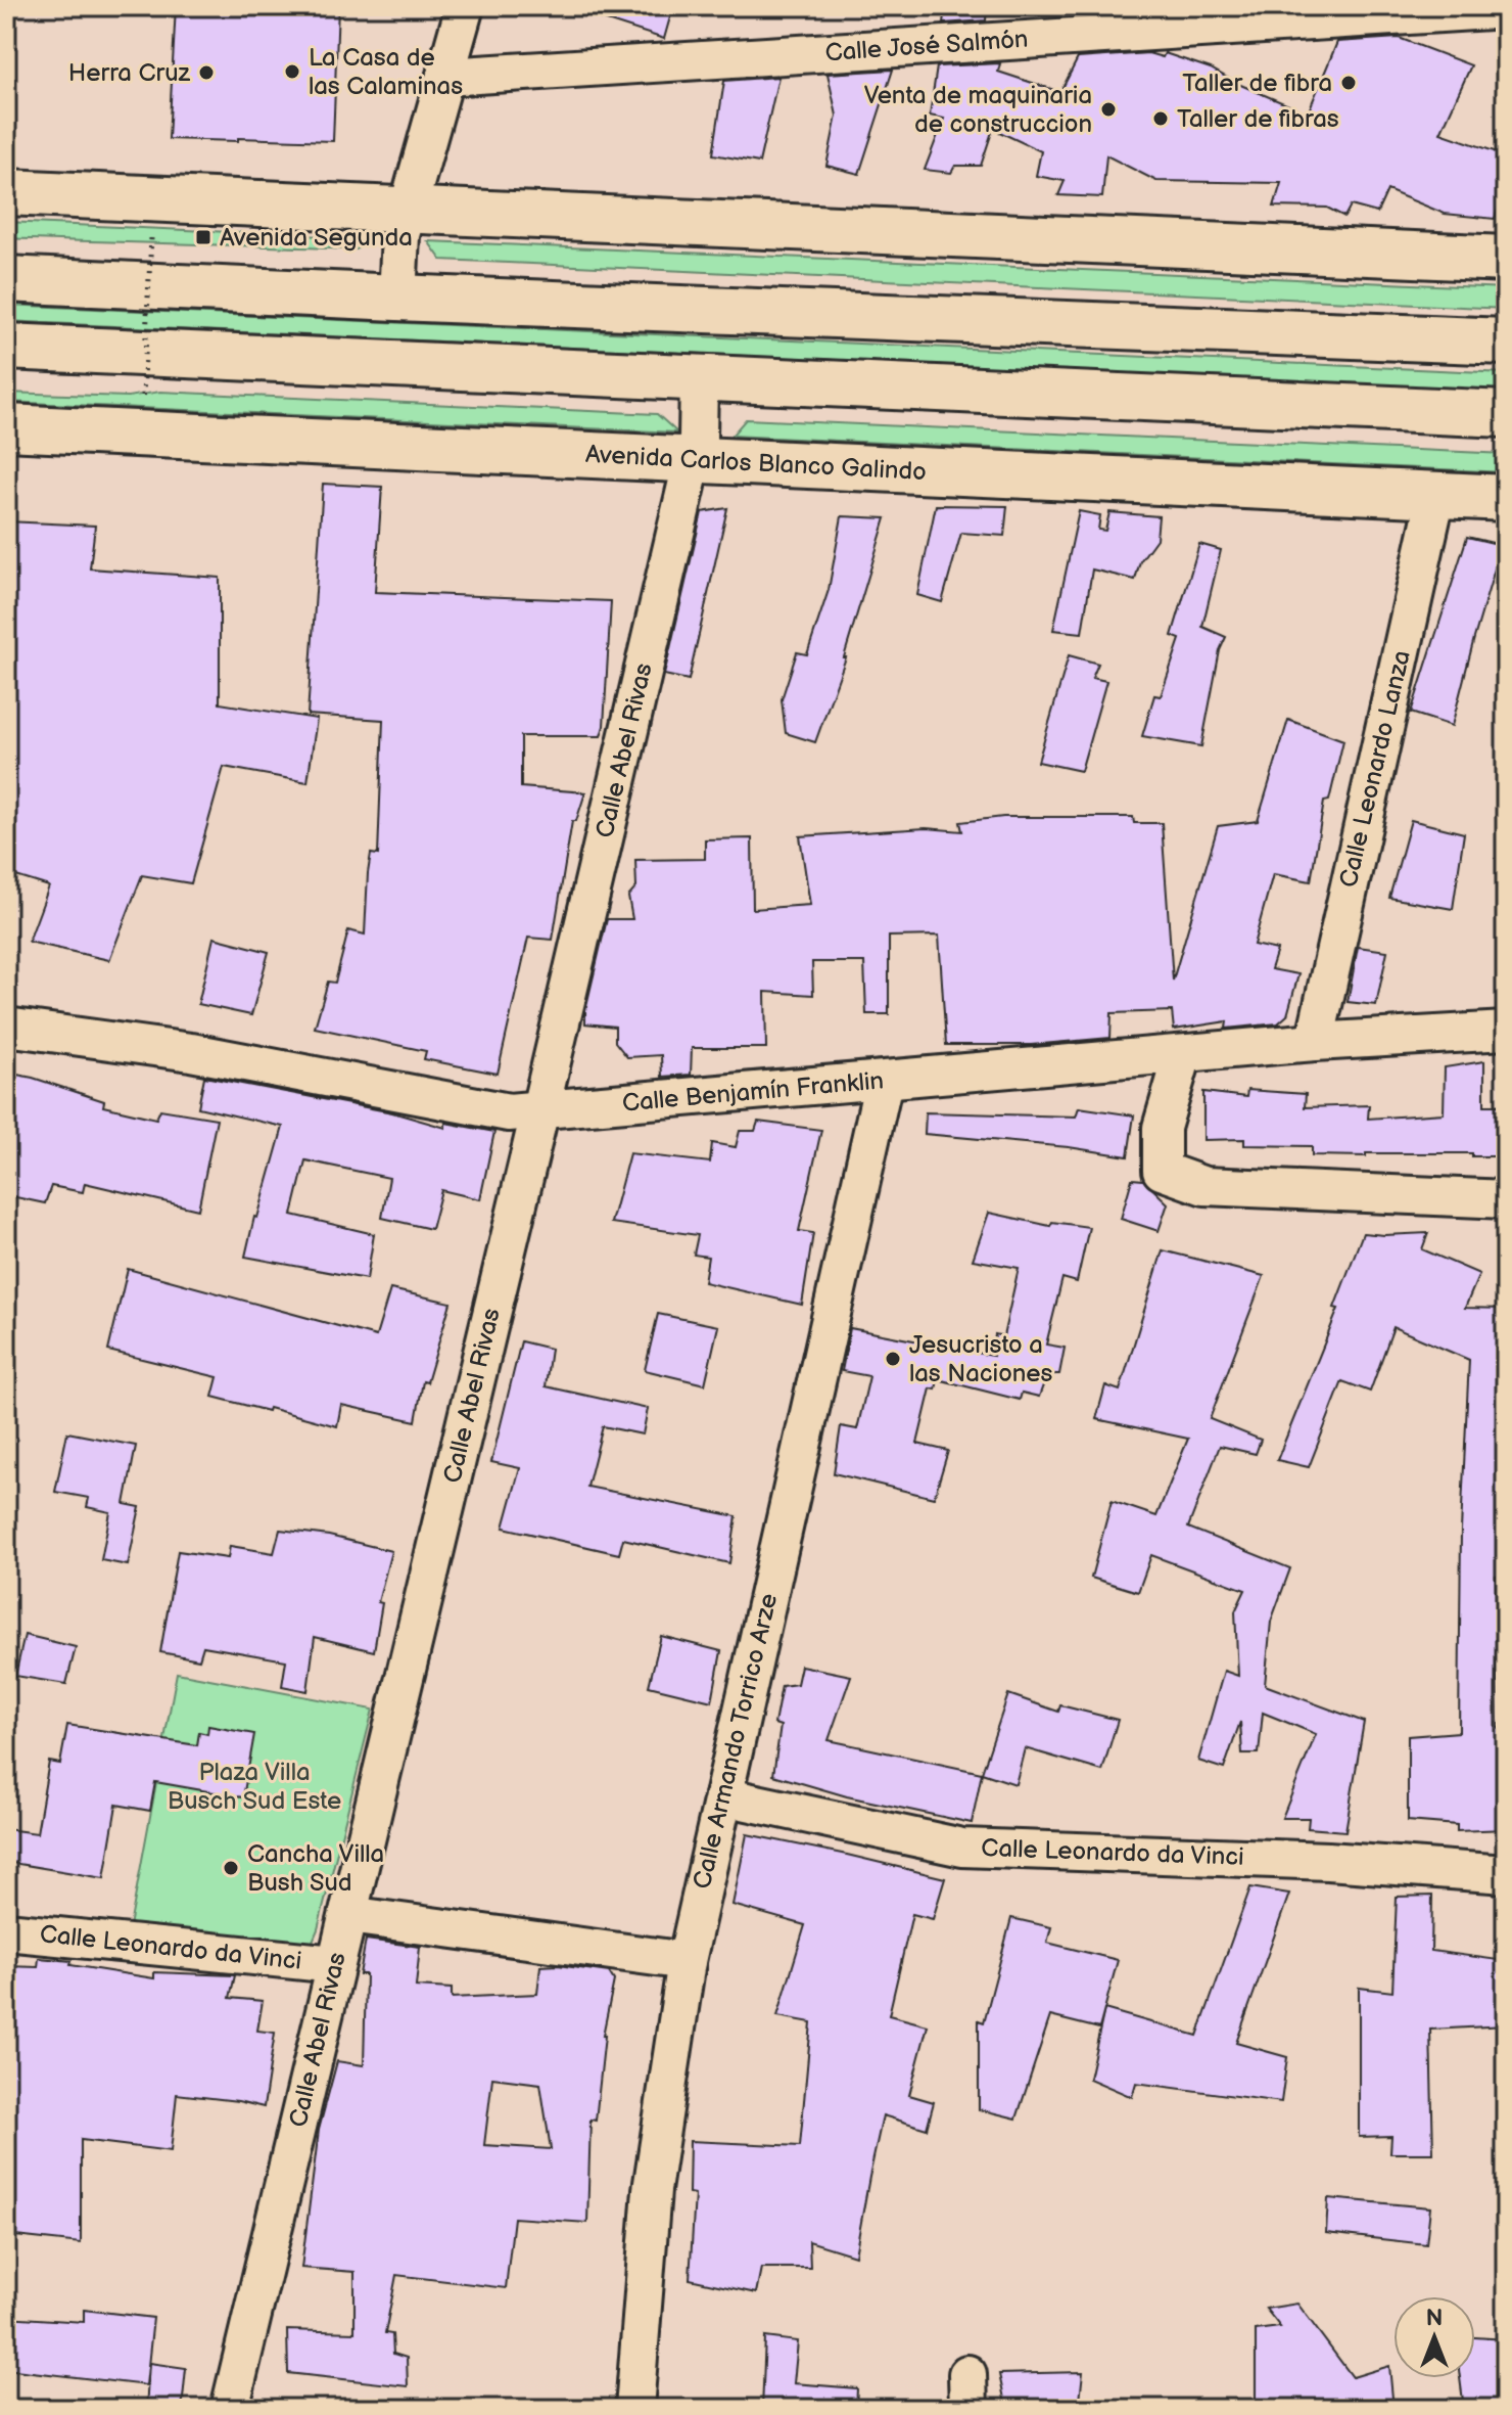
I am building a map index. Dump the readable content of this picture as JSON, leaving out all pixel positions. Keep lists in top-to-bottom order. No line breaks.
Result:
{"streets":{"main road":["Avenida Carlos Blanco Galindo"],"street":["Calle José Salmón","Calle Abel Rivas","Calle Leonardo Lanza","Calle Benjamín Franklin","Calle Armando Torrico Arze","Calle Leonardo da Vinci"]},"crossings":[["Avenida Carlos Blanco Galindo","Calle Abel Rivas"],["Avenida Carlos Blanco Galindo","Calle Leonardo Lanza"],["Calle Abel Rivas","Calle Benjamín Franklin"],["Calle Abel Rivas","Calle Leonardo da Vinci"],["Calle Leonardo Lanza","Calle Benjamín Franklin"],["Calle Benjamín Franklin","Calle Armando Torrico Arze"],["Calle Armando Torrico Arze","Calle Leonardo da Vinci"]],"parks":["Plaza Villa Busch Sud Este"],"places":{"other":["La Casa de las Calaminas","Herra Cruz","Taller de fibra","Venta de maquinaria de construccion","Taller de fibras","Jesucristo a las Naciones","Cancha Villa Bush Sud"],"transit":["Avenida Segunda"]},"north":"top"}
